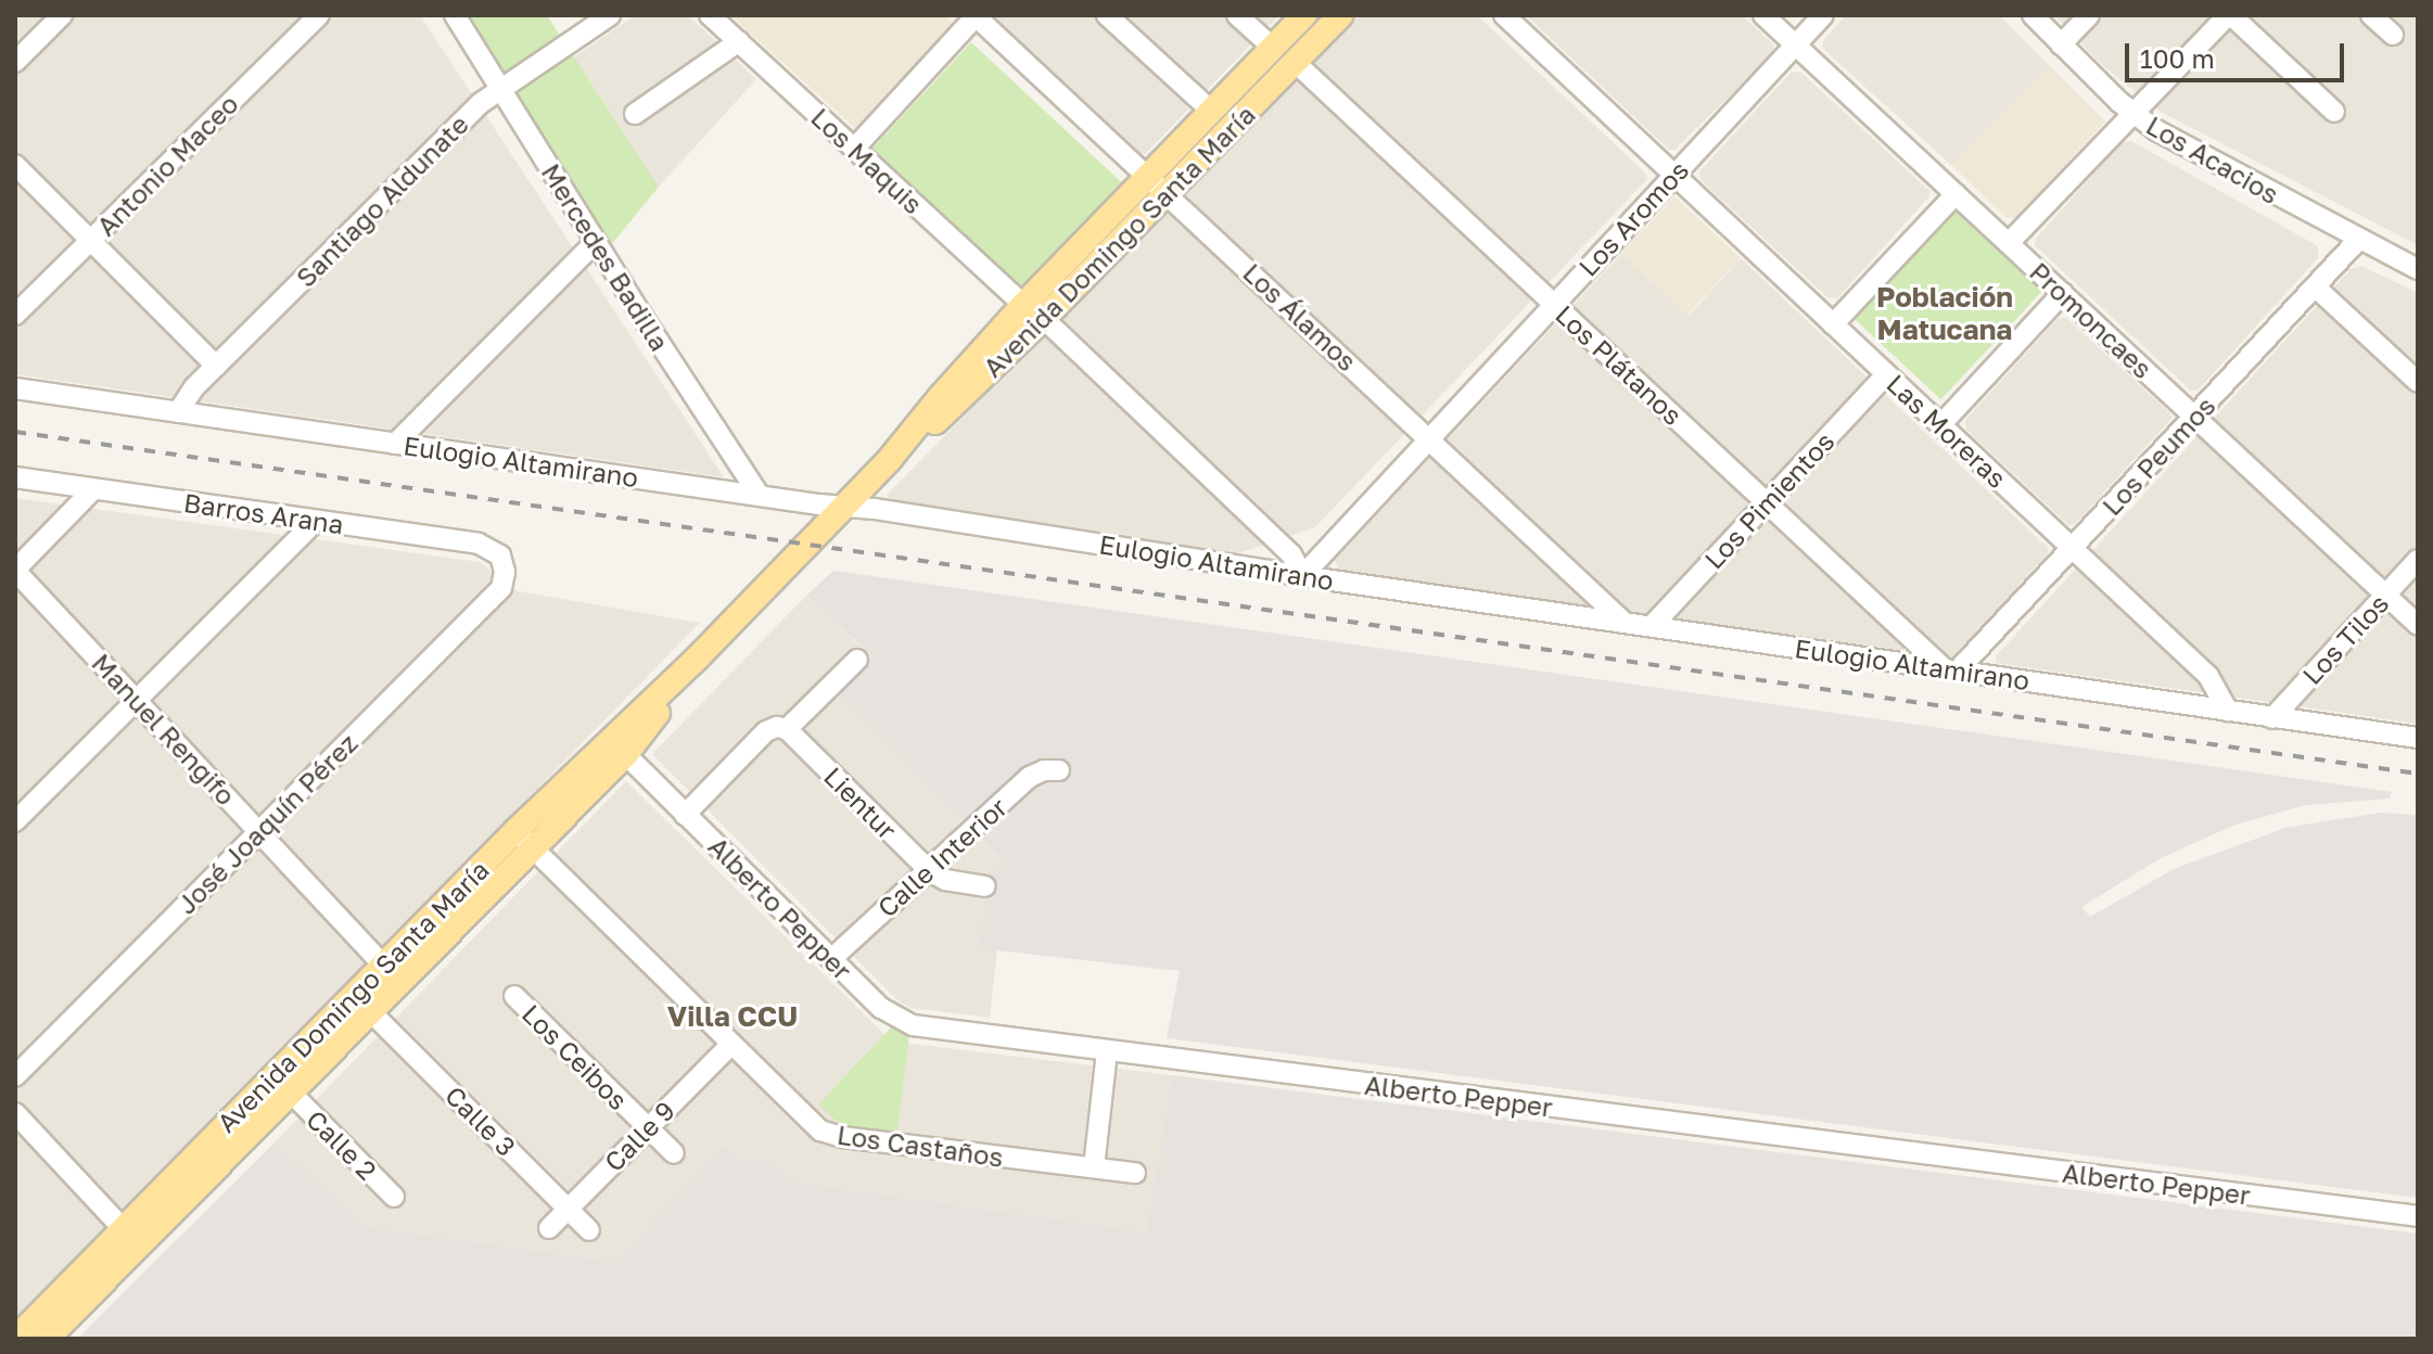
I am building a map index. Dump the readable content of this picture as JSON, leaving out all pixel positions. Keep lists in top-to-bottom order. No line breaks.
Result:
{"streets":{"main road":["Avenida Domingo Santa María"],"street":["Los Acacios","Los Maquis","Antonio Maceo","Santiago Aldunate","Los Aromos","Mercedes Badilla","Los Álamos","Promoncaes","Los Plátanos","Las Moreras","Los Peumos","Eulogio Altamirano","Los Pimientos","Barros Arana","Los Tilos","Manuel Rengifo","Lientur","José Joaquín Pérez","Calle Interior","Alberto Pepper","Los Ceibos","Calle 3","Calle 9","Calle 2","Los Castaños"]},"crossings":[["Los Acacios","Los Peumos"],["Los Maquis","Los Aromos"],["Los Maquis","Avenida Domingo Santa María"],["Los Maquis","Eulogio Altamirano"],["Santiago Aldunate","Mercedes Badilla"],["Santiago Aldunate","Eulogio Altamirano"],["Los Aromos","Los Álamos"],["Los Aromos","Promoncaes"],["Los Aromos","Los Plátanos"],["Los Aromos","Las Moreras"],["Los Aromos","Eulogio Altamirano"],["Avenida Domingo Santa María","Los Álamos"],["Avenida Domingo Santa María","Los Plátanos"],["Avenida Domingo Santa María","Eulogio Altamirano"],["Avenida Domingo Santa María","Manuel Rengifo"],["Avenida Domingo Santa María","Alberto Pepper"],["Avenida Domingo Santa María","Calle 3"],["Avenida Domingo Santa María","Calle 2"],["Avenida Domingo Santa María","Los Castaños"],["Mercedes Badilla","Eulogio Altamirano"],["Los Álamos","Eulogio Altamirano"],["Promoncaes","Los Peumos"],["Promoncaes","Los Tilos"],["Los Plátanos","Los Peumos"],["Los Plátanos","Eulogio Altamirano"],["Los Plátanos","Los Pimientos"],["Las Moreras","Los Peumos"],["Las Moreras","Eulogio Altamirano"],["Las Moreras","Los Pimientos"],["Los Peumos","Eulogio Altamirano"],["Eulogio Altamirano","Los Pimientos"],["Eulogio Altamirano","Los Tilos"],["Barros Arana","José Joaquín Pérez"],["Manuel Rengifo","José Joaquín Pérez"],["Lientur","Calle Interior"],["Calle Interior","Alberto Pepper"],["Los Ceibos","Calle 9"],["Calle 3","Calle 9"],["Calle 9","Los Castaños"]],"districts":["Población Matucana","Villa CCU"],"scale_bar":"100 m"}
